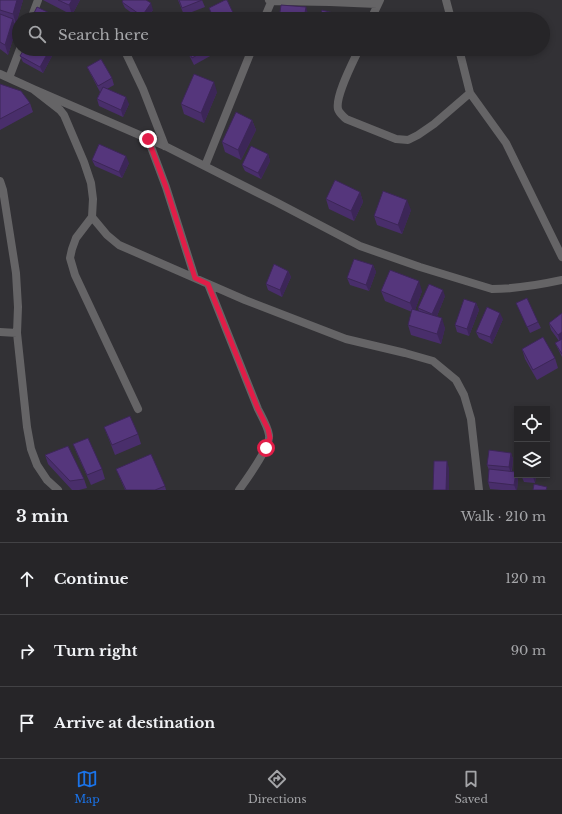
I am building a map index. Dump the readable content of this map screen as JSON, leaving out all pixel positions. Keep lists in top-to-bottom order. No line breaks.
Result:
{"page":{"search":"Search here","heading":["3 min","Walk · 210 m"],"list":[["Continue","120 m"],["Turn right","90 m"],"Arrive at destination"],"nav":["Map","Directions","Saved"]}}
